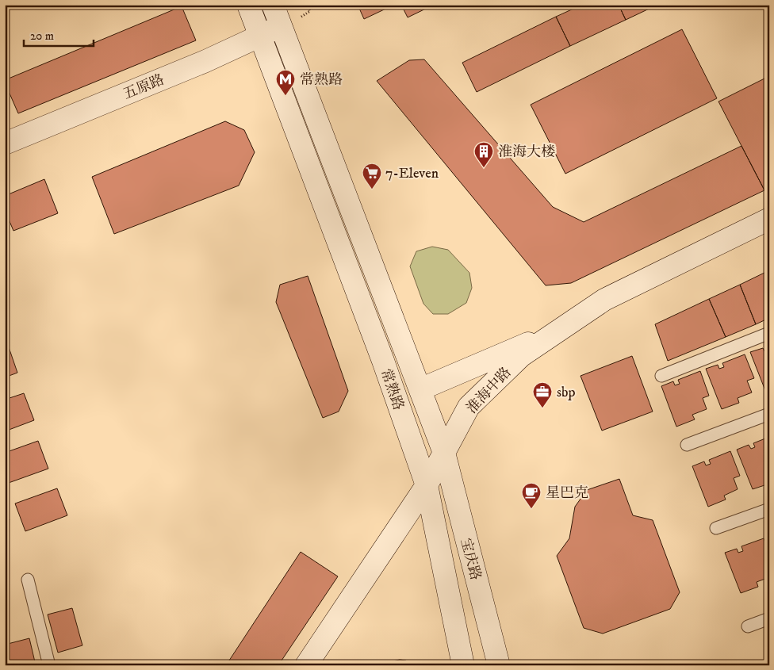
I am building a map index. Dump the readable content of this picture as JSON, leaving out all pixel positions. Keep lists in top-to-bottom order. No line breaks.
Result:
{"streets":{"main road":["五原路","常熟路","淮海中路","宝庆路"]},"crossings":[["五原路","常熟路"],["常熟路","淮海中路"],["常熟路","宝庆路"],["淮海中路","宝庆路"]],"places":{"metro station":["常熟路"],"building":["淮海大楼"],"supermarket":["7-Eleven"],"office":["sbp"],"cafe":["星巴克"]},"scale_bar":"20 m"}
